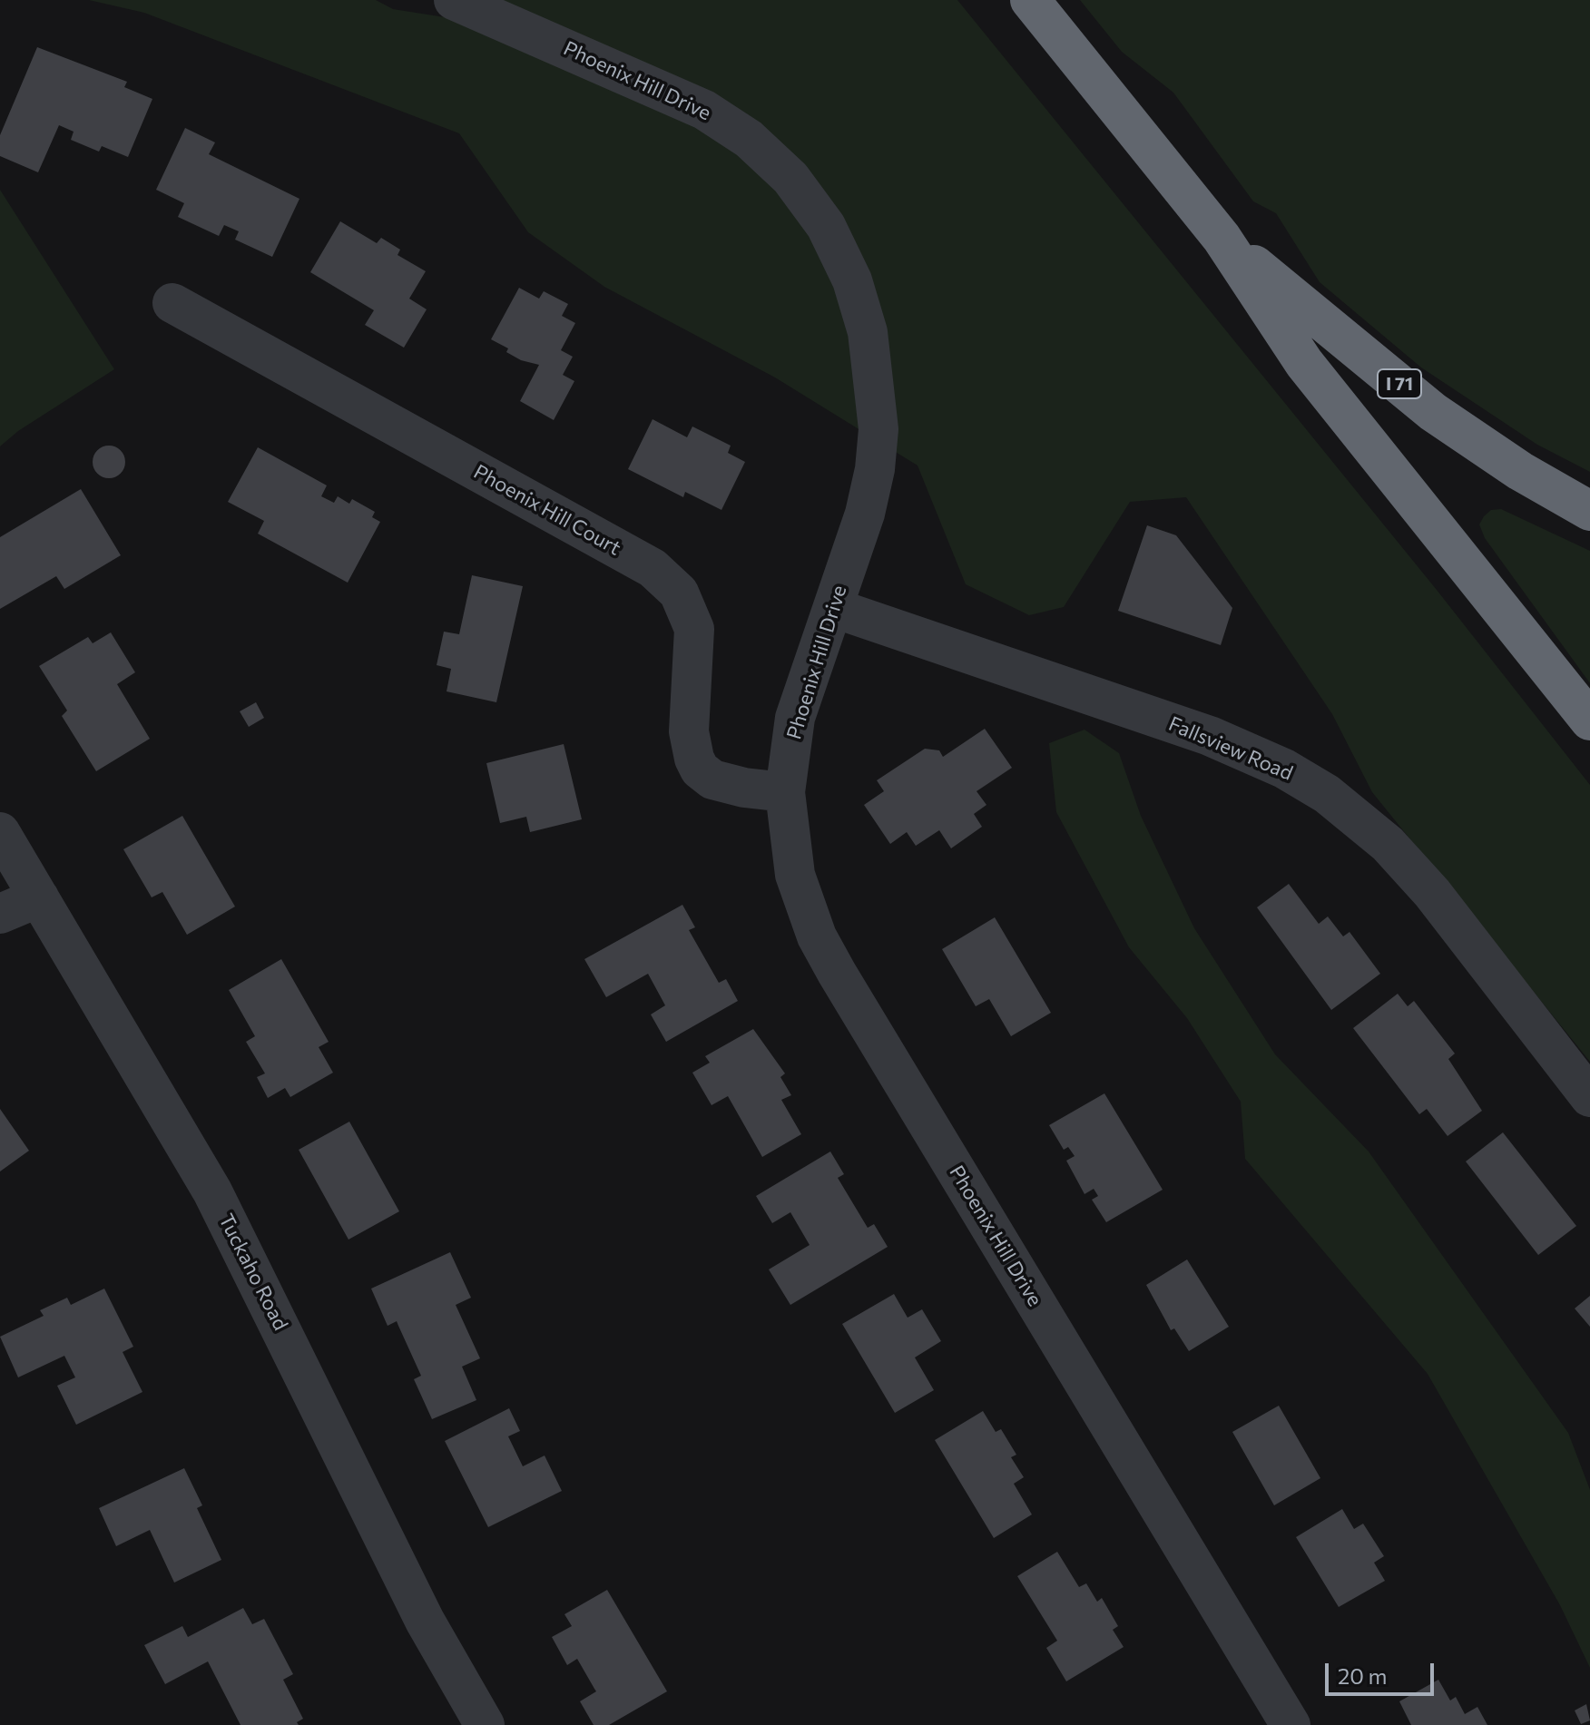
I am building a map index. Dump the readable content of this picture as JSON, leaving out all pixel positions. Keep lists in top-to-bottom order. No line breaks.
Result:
{"streets":{"highway":["I 71"],"street":["Phoenix Hill Drive","Phoenix Hill Court","Fallsview Road","Tuckaho Road"]},"crossings":[["Phoenix Hill Drive","Phoenix Hill Court"],["Phoenix Hill Drive","Fallsview Road"]],"scale_bar":"20 m"}
